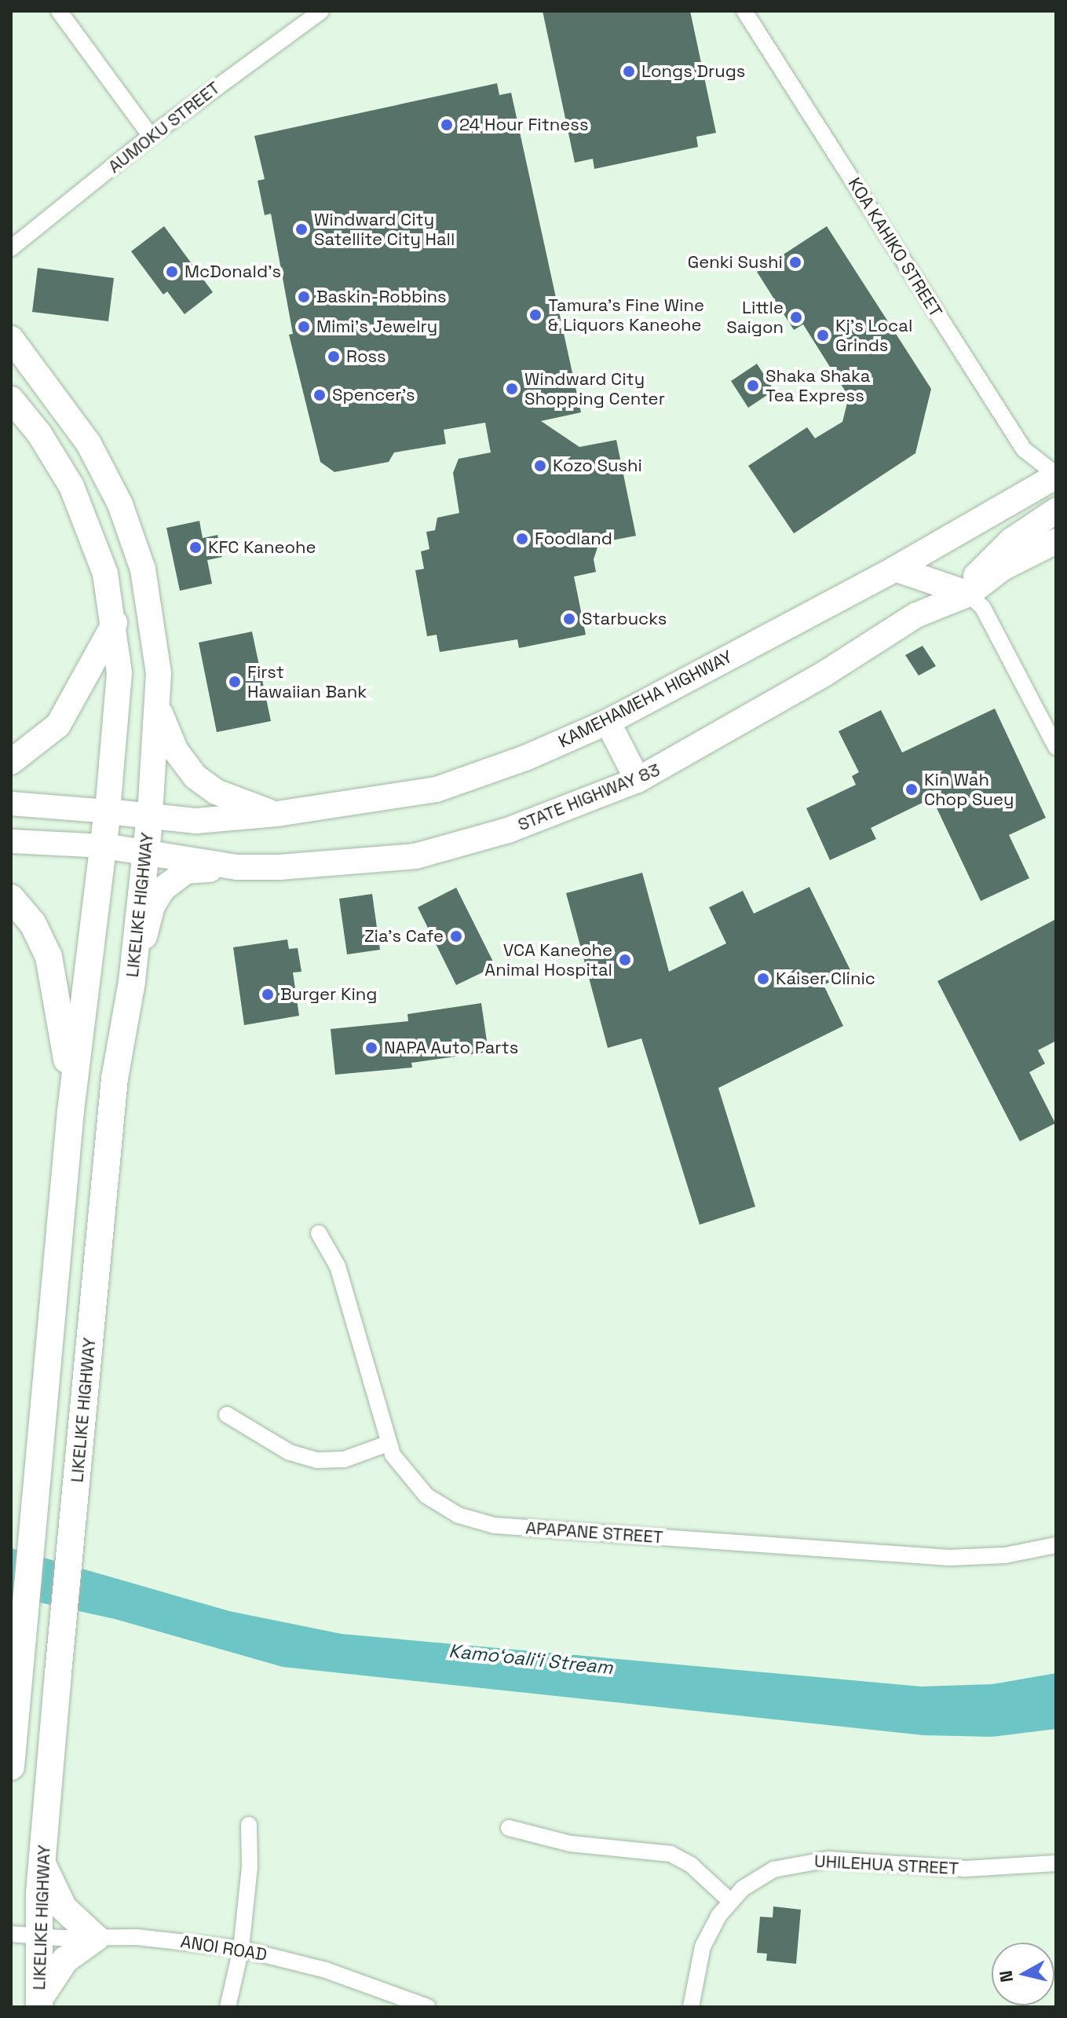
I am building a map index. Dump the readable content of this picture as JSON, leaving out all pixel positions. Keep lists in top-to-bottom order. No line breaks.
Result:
{"streets":{"highway":["LIKELIKE HIGHWAY"],"main road":["KAMEHAMEHA HIGHWAY","STATE HIGHWAY 83"],"street":["AUMOKU STREET","KOA KAHIKO STREET","APAPANE STREET","UHILEHUA STREET","ANOI ROAD"]},"crossings":[["KOA KAHIKO STREET","KAMEHAMEHA HIGHWAY"],["KAMEHAMEHA HIGHWAY","LIKELIKE HIGHWAY"],["STATE HIGHWAY 83","LIKELIKE HIGHWAY"],["LIKELIKE HIGHWAY","ANOI ROAD"]],"water":["Kamoʻoaliʻi Stream"],"places":["Longs Drugs","24 Hour Fitness","Windward City Satellite City Hall","Genki Sushi","McDonald's","Baskin-Robbins","Tamura's Fine Wine & Liquors Kaneohe","Little Saigon","Mimi's Jewelry","Kj's Local Grinds","Ross","Shaka Shaka Tea Express","Windward City Shopping Center","Spencer's","Kozo Sushi","Foodland","KFC Kaneohe","Starbucks","First Hawaiian Bank","Kin Wah Chop Suey","Zia's Cafe","VCA Kaneohe Animal Hospital","Kaiser Clinic","Burger King","NAPA Auto Parts"],"north":"left"}
